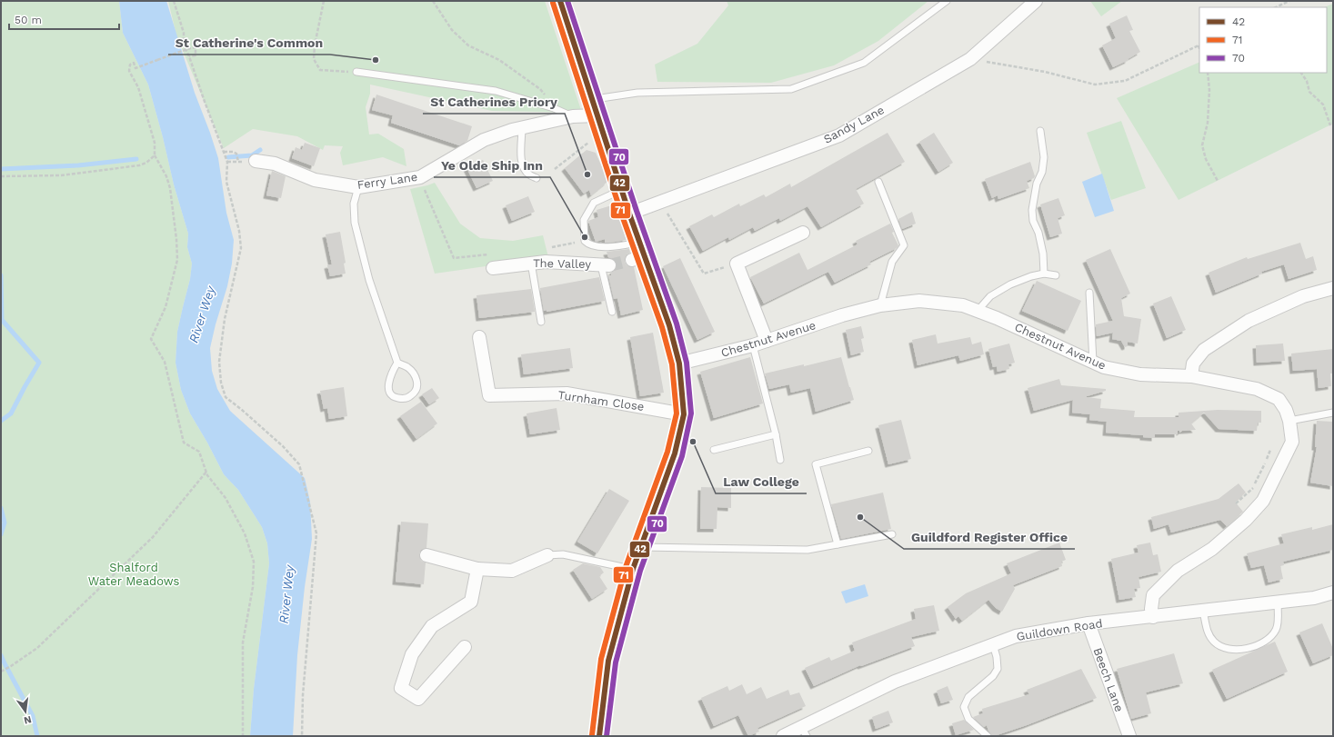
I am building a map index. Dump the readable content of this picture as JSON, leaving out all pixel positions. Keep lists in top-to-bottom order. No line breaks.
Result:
{"streets":{"street":["Sandy Lane","Ferry Lane","The Valley","Chestnut Avenue","Turnham Close","Guildown Road","Beech Lane"]},"crossings":[["Chestnut Avenue","Guildown Road"],["Guildown Road","Beech Lane"]],"water":["River Wey"],"parks":["Shalford Water Meadows"],"places":["St Catherine's Common","St Catherines Priory","Ye Olde Ship Inn","Law College","Guildford Register Office"],"lines":["transit line 42","transit line 70","transit line 71"],"legend":["42","71","70"],"scale_bar":"50 m","north":"bottom"}
